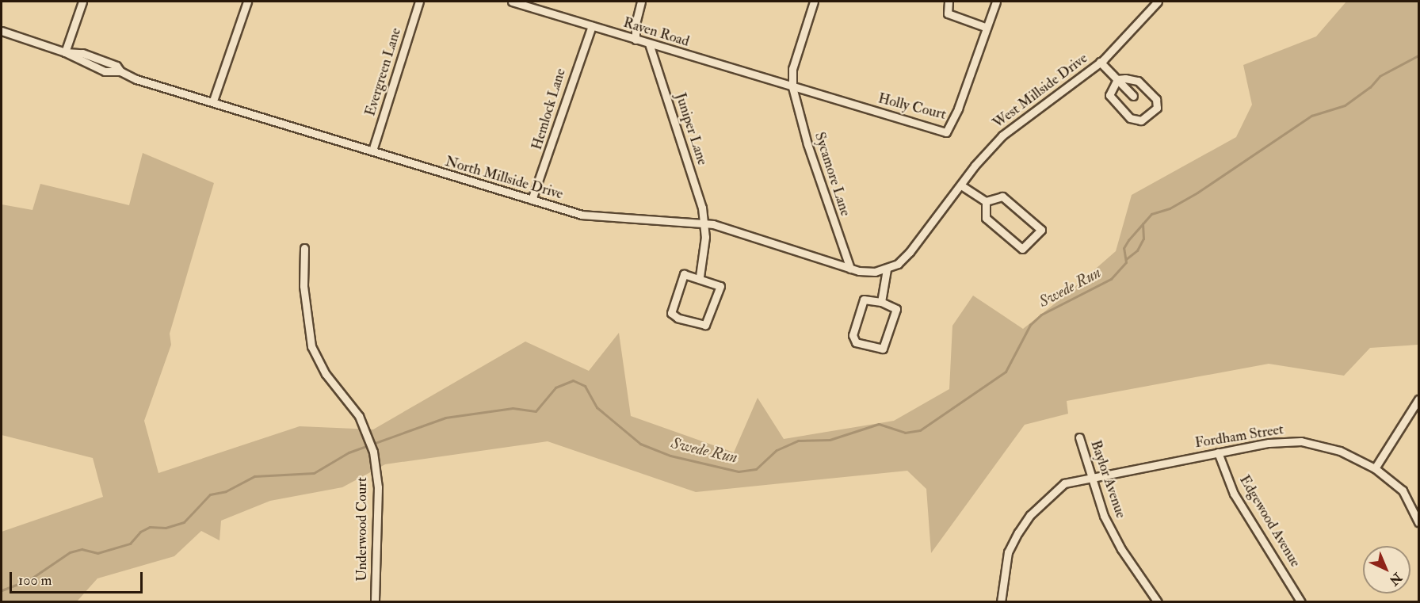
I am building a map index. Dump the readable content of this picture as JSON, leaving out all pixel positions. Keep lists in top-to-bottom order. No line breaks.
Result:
{"streets":{"street":["Raven Road","Evergreen Lane","West Millside Drive","Holly Court","Hemlock Lane","Juniper Lane","Sycamore Lane","North Millside Drive","Fordham Street","Baylor Avenue","Edgewood Avenue","Underwood Court"]},"crossings":[["Raven Road","Holly Court"],["Raven Road","Hemlock Lane"],["Raven Road","Juniper Lane"],["Raven Road","Sycamore Lane"],["Evergreen Lane","North Millside Drive"],["West Millside Drive","North Millside Drive"],["Holly Court","Sycamore Lane"],["Hemlock Lane","North Millside Drive"],["Juniper Lane","North Millside Drive"],["Sycamore Lane","North Millside Drive"],["Fordham Street","Baylor Avenue"],["Fordham Street","Edgewood Avenue"]],"water":["Swede Run"],"scale_bar":"100 m","north":"bottom right"}
